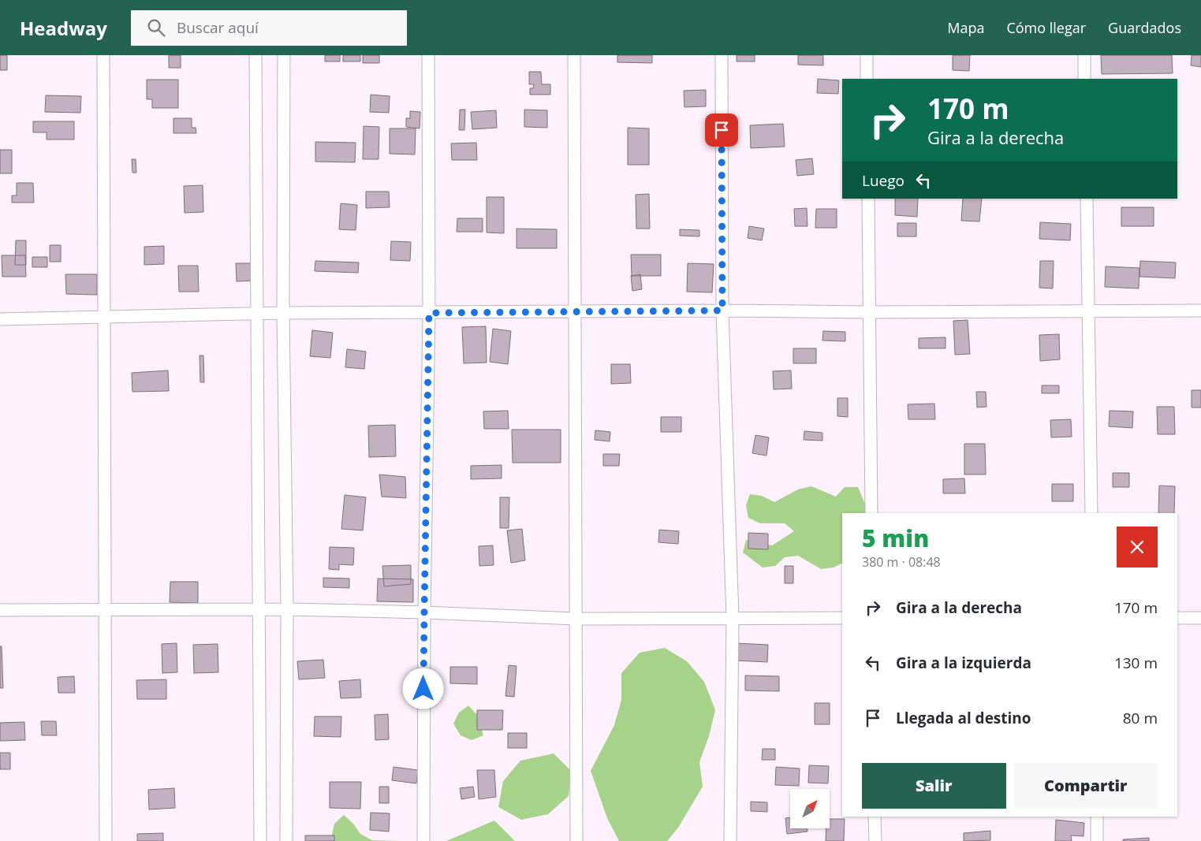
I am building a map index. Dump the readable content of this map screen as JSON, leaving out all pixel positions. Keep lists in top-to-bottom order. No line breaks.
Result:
{"north":"top right","page":{"header":"Headway","search":"Buscar aquí","nav":["Mapa","Cómo llegar","Guardados"],"turn":["170 m","Gira a la derecha"],"then":"Luego","heading":["5 min","380 m · 08:48"],"list":[{"name":"Gira a la derecha","value":"170 m"},{"name":"Gira a la izquierda","value":"130 m"},{"name":"Llegada al destino","value":"80 m"}],"buttons":["Salir","Compartir"]}}
